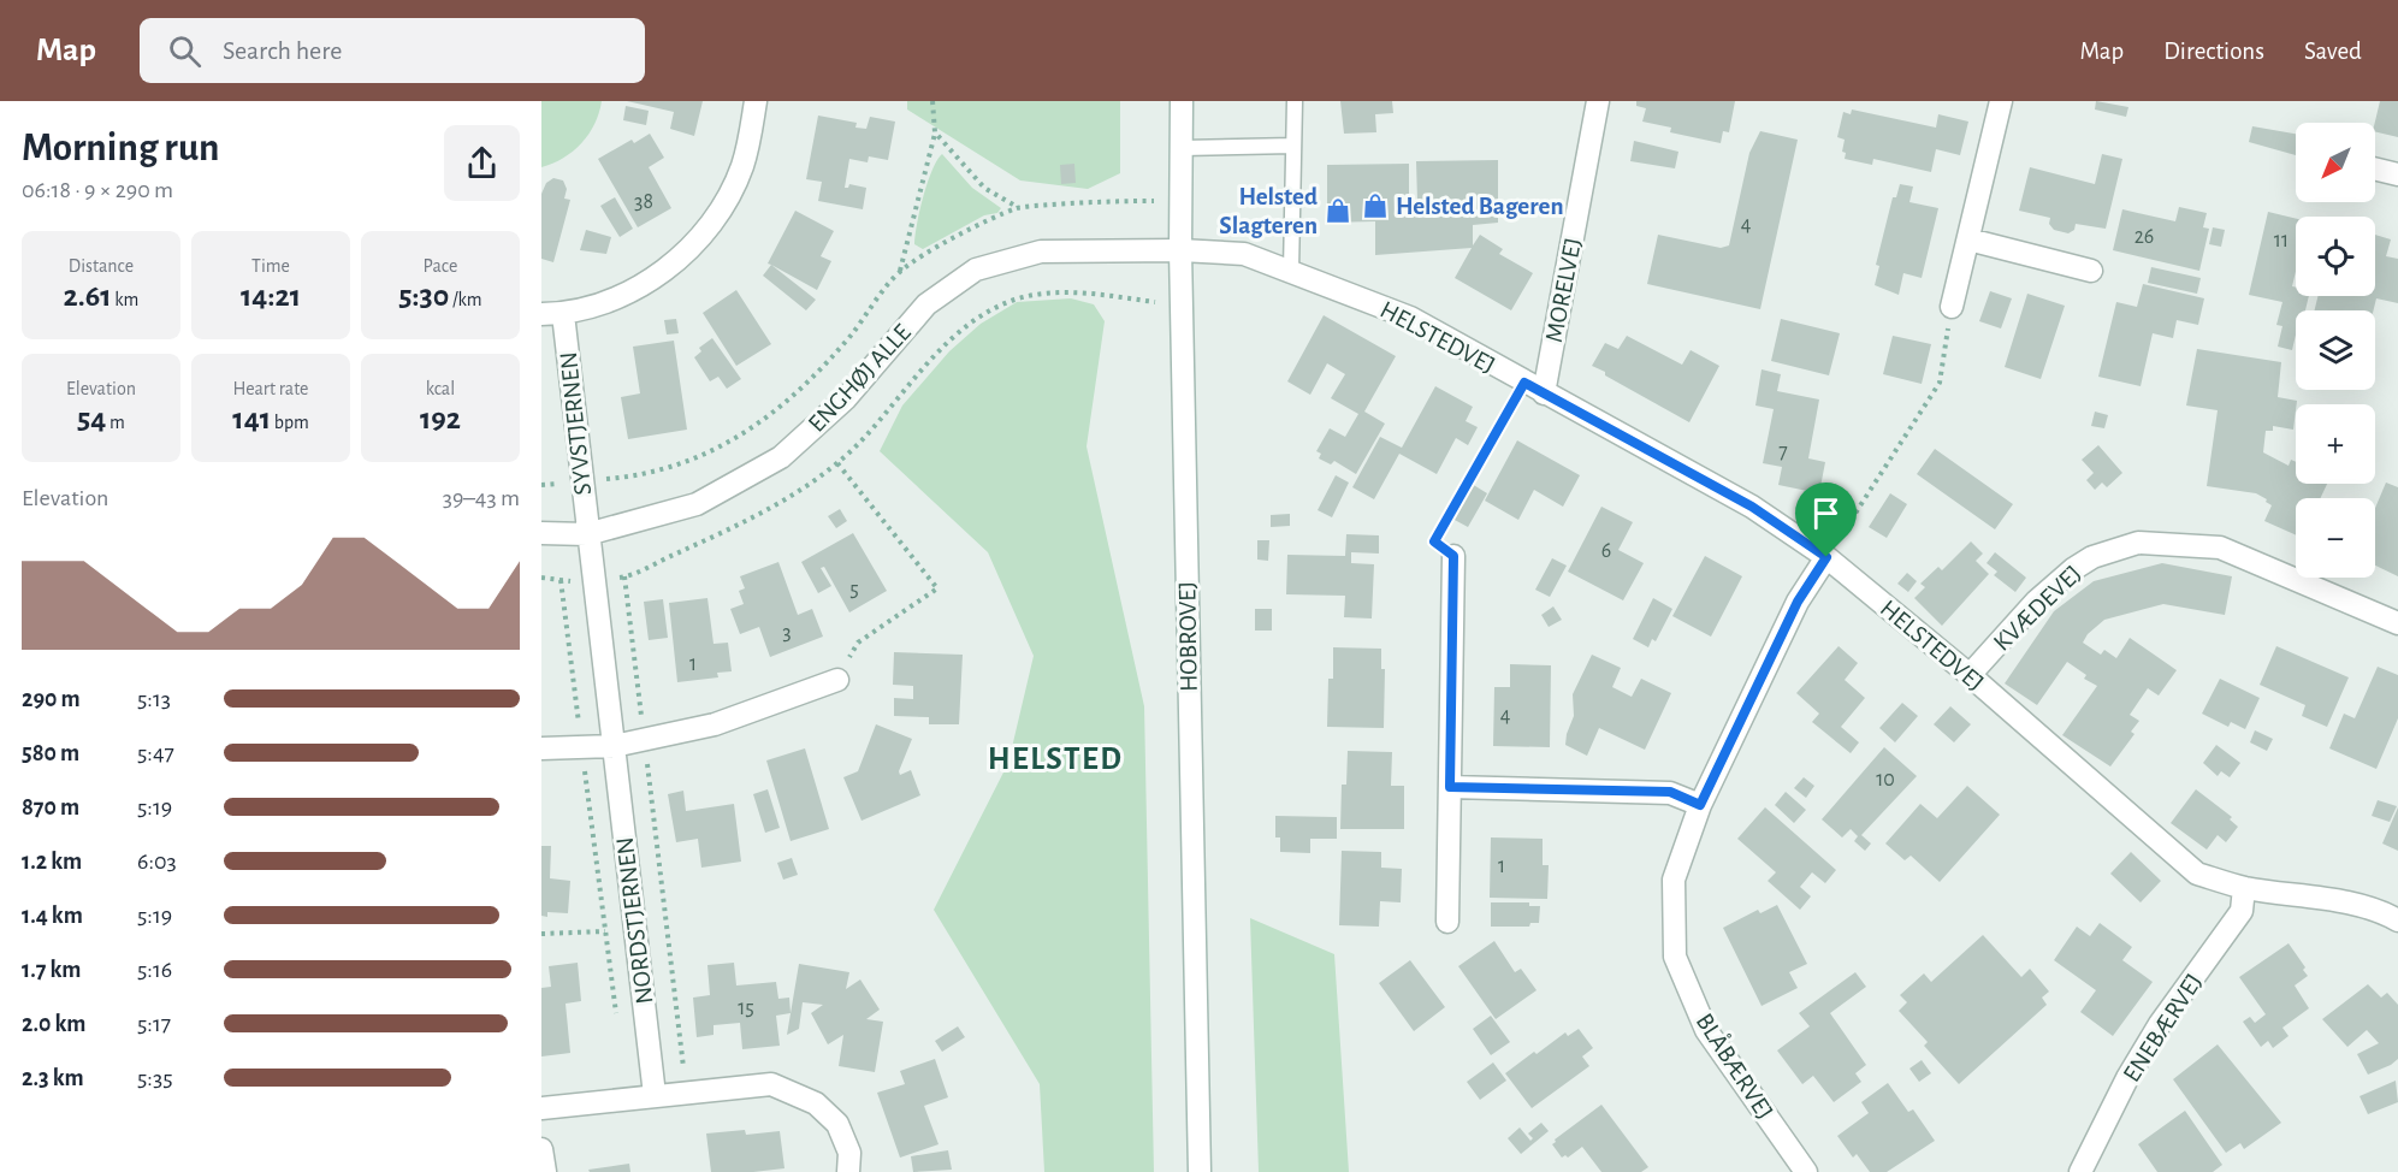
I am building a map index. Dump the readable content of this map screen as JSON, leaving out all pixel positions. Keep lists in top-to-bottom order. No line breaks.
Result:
{"streets":{"street":["MORELVEJ","HELSTEDVEJ","ENGHØJ ALLE","SYVSTJERNEN","KVÆDEVEJ","HOBROVEJ","NORDSTJERNEN","ENEBÆRVEJ","BLÅBÆRVEJ"]},"crossings":[["MORELVEJ","HELSTEDVEJ"],["HELSTEDVEJ","ENGHØJ ALLE"],["HELSTEDVEJ","KVÆDEVEJ"],["HELSTEDVEJ","HOBROVEJ"],["HELSTEDVEJ","ENEBÆRVEJ"],["HELSTEDVEJ","BLÅBÆRVEJ"],["ENGHØJ ALLE","SYVSTJERNEN"],["ENGHØJ ALLE","HOBROVEJ"],["ENGHØJ ALLE","NORDSTJERNEN"],["SYVSTJERNEN","NORDSTJERNEN"]],"districts":["HELSTED"],"places":{"shop":["Helsted Bageren","Helsted Slagteren"]},"house_numbers":["38","4","26","11","7","6","5","3","1","4","10","1","15"],"north":"bottom left","page":{"header":"Map","search":"Search here","nav":["Map","Directions","Saved"],"heading":["Morning run","06:18 · 9 × 290 m"],"map_buttons":["+","−"],"stats":[["Distance","2.61 km"],["Time","14:21"],["Pace","5:30 /km"],["Elevation","54 m"],["Heart rate","141 bpm"],["kcal","192"]],"chart":["Elevation","39–43 m"],"list":[{"name":"290 m","note":"5:13"},{"name":"580 m","note":"5:47"},{"name":"870 m","note":"5:19"},{"name":"1.2 km","note":"6:03"},{"name":"1.4 km","note":"5:19"},{"name":"1.7 km","note":"5:16"},{"name":"2.0 km","note":"5:17"},{"name":"2.3 km","note":"5:35"}]}}
